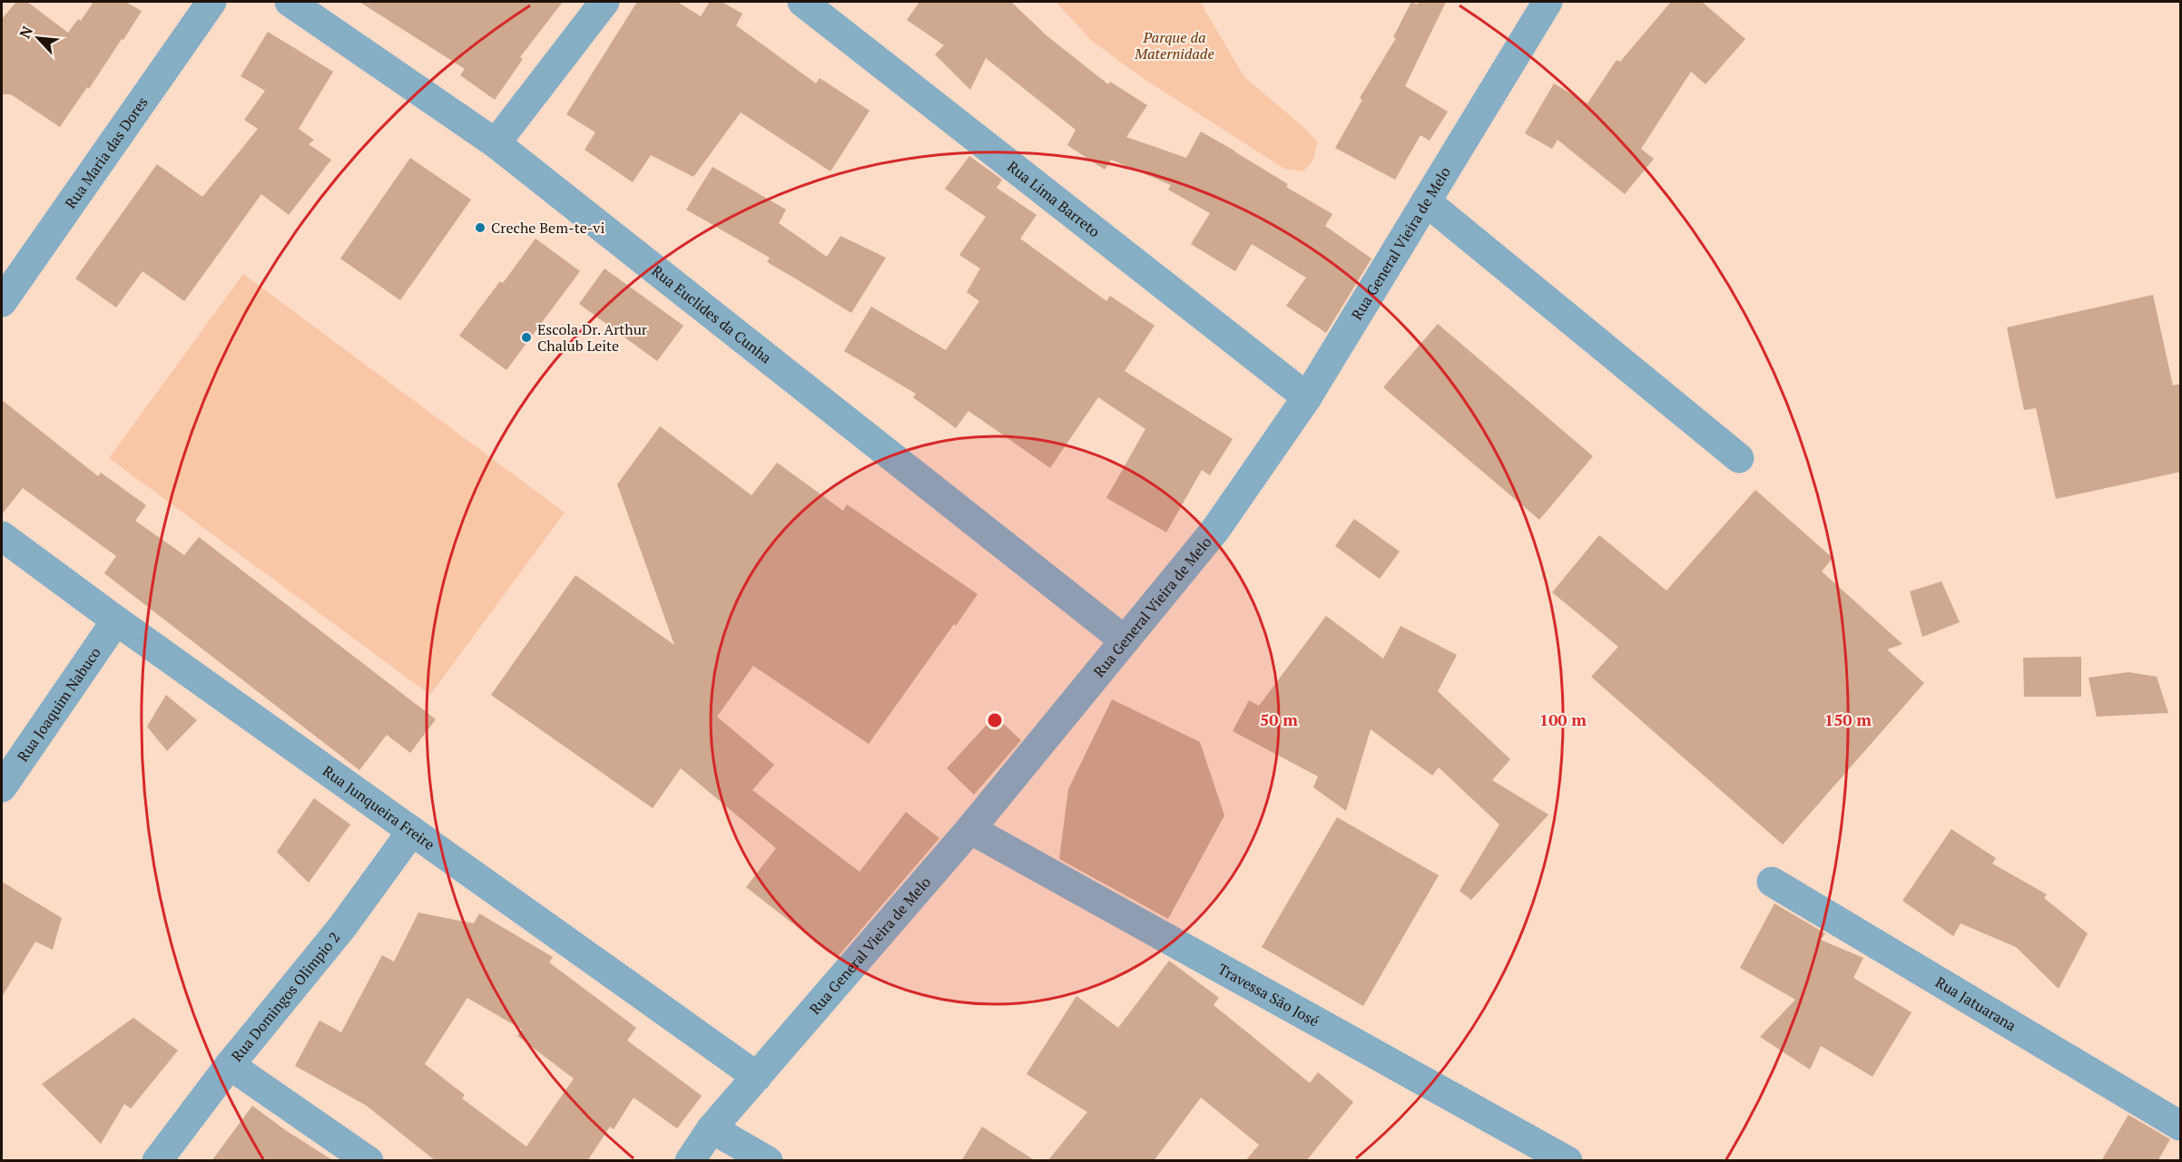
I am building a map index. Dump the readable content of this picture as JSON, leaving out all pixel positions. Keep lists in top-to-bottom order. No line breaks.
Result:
{"streets":{"street":["Rua Maria das Dores","Rua Lima Barreto","Rua General Vieira de Melo","Rua Euclides da Cunha","Rua Joaquim Nabuco","Rua Junqueira Freire","Travessa São José","Rua Domingos Olimpio 2","Rua Jatuarana"]},"crossings":[["Rua Lima Barreto","Rua General Vieira de Melo"],["Rua General Vieira de Melo","Rua Euclides da Cunha"],["Rua General Vieira de Melo","Rua Junqueira Freire"],["Rua General Vieira de Melo","Travessa São José"],["Rua Joaquim Nabuco","Rua Junqueira Freire"],["Rua Junqueira Freire","Rua Domingos Olimpio 2"]],"parks":["Parque da Maternidade"],"places":["Creche Bem-te-vi","Escola Dr. Arthur Chalub Leite"],"north":"top left","rings":["50 m","100 m","150 m"]}
